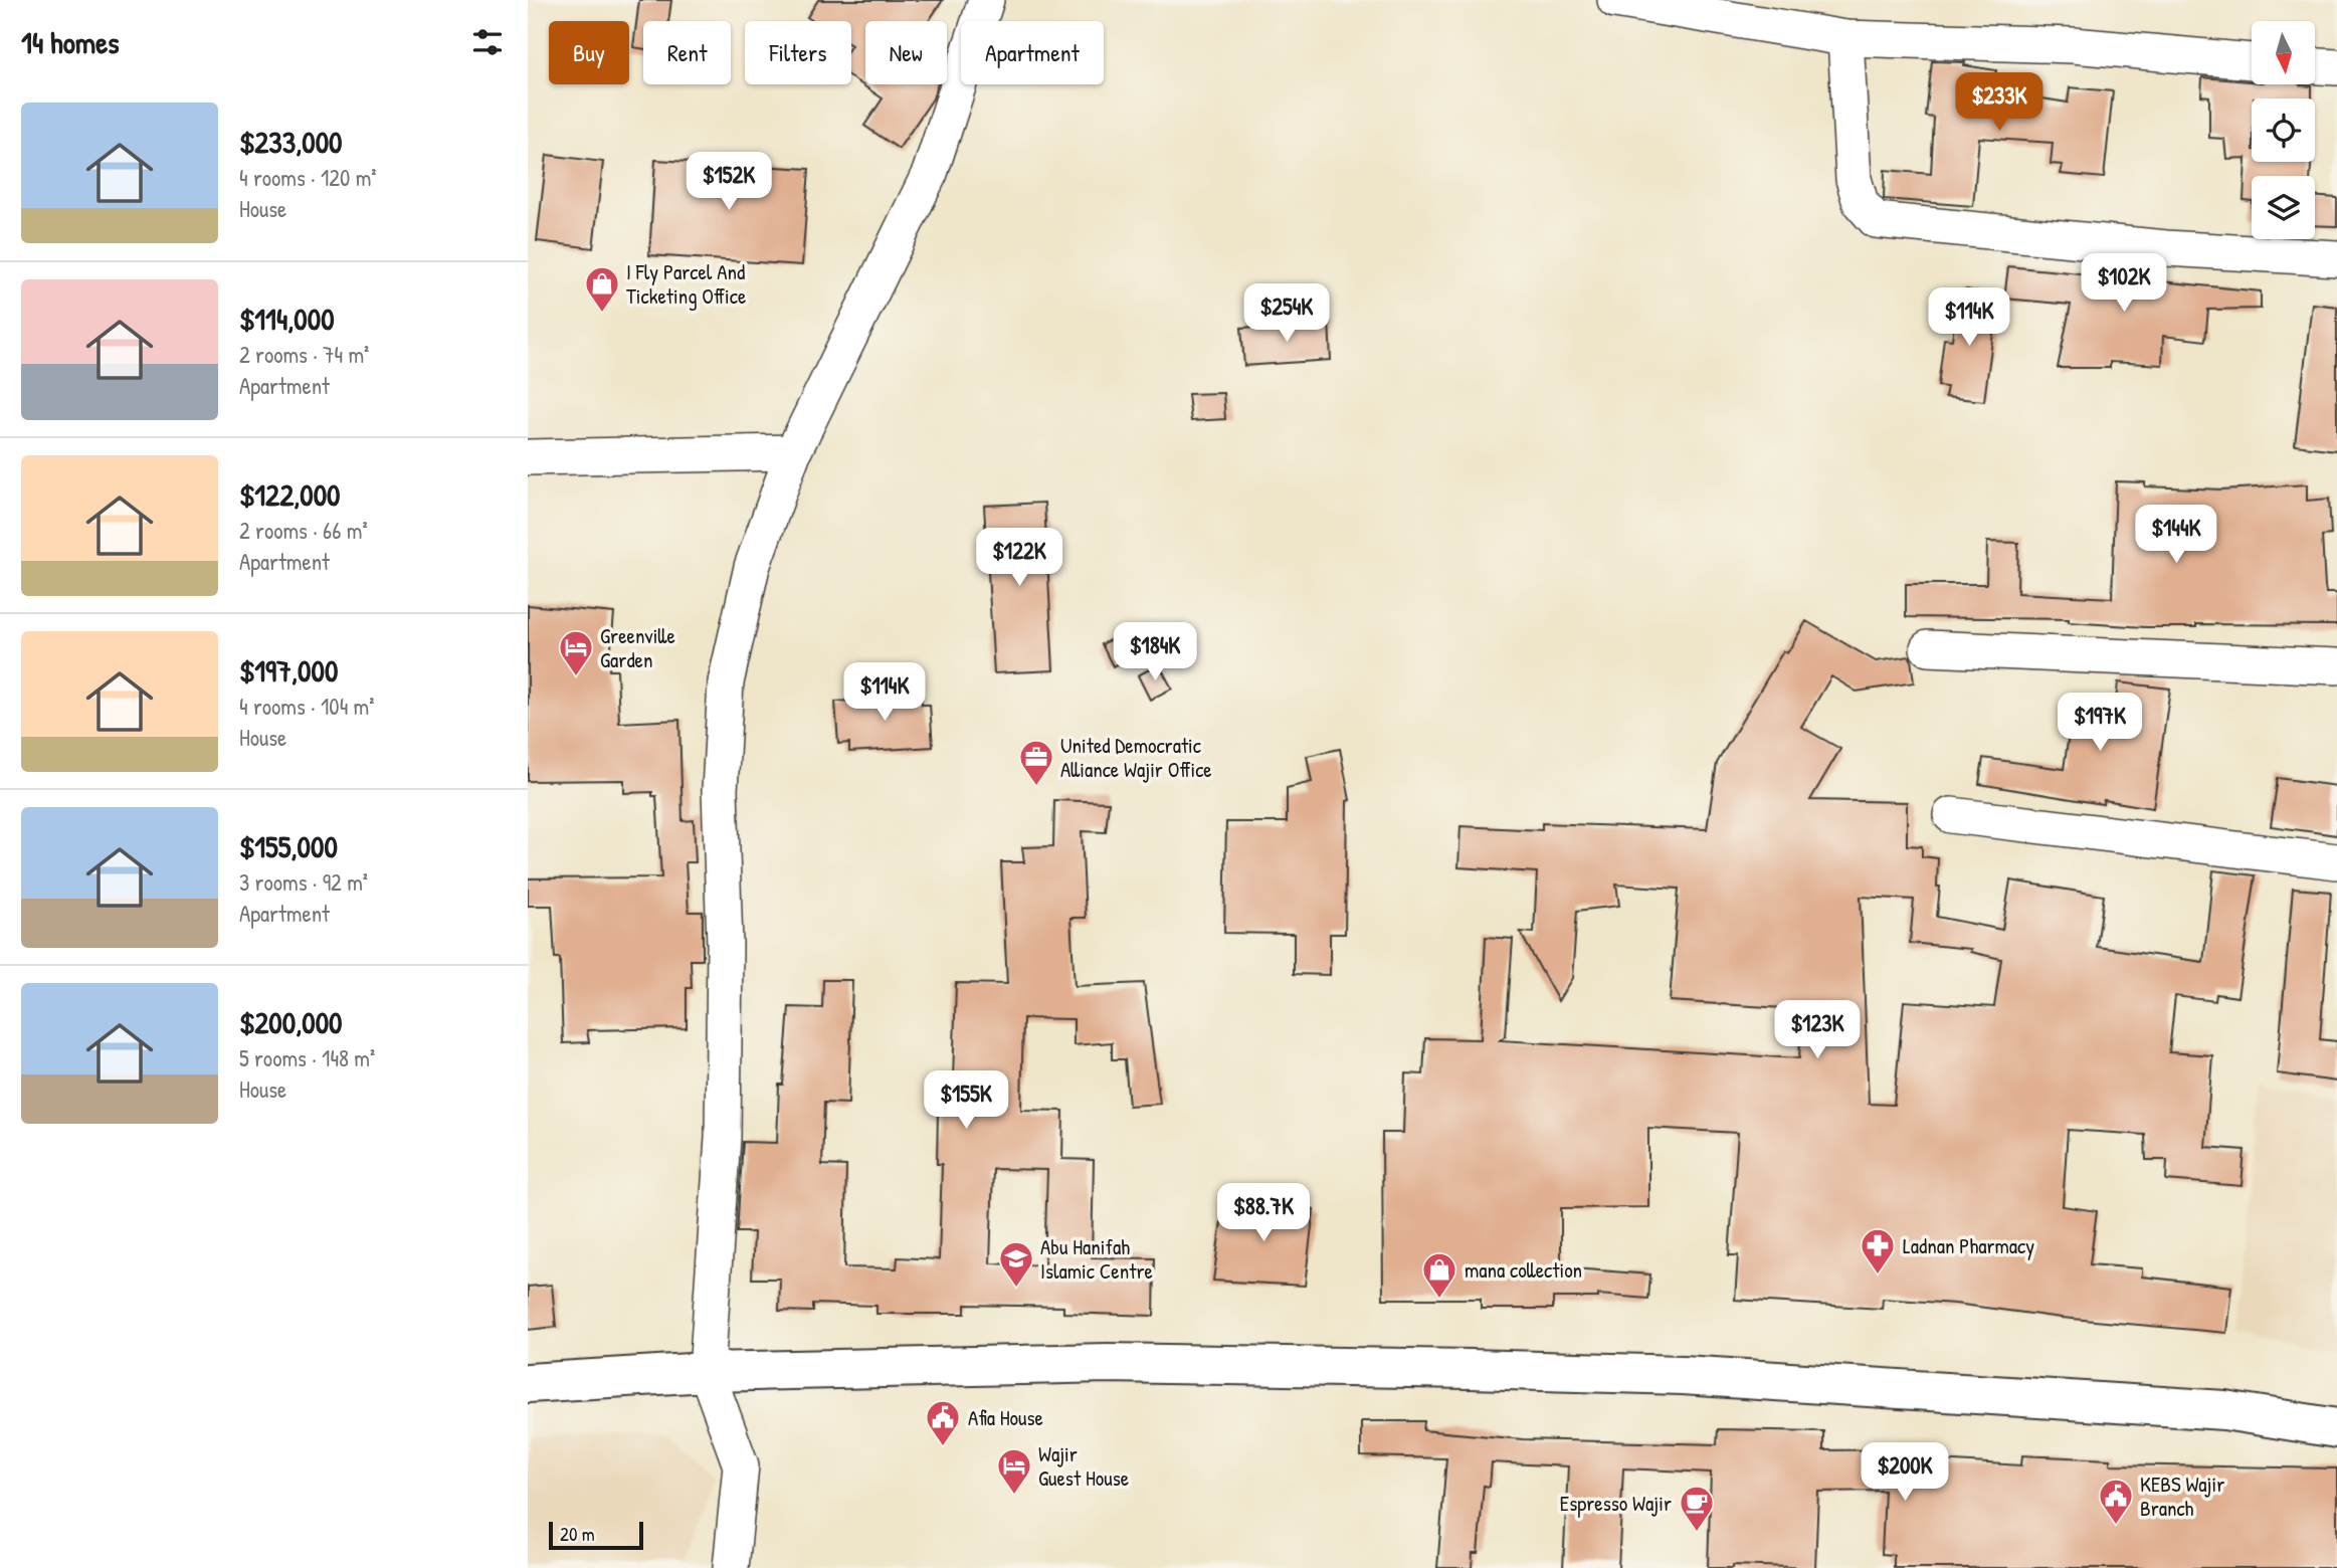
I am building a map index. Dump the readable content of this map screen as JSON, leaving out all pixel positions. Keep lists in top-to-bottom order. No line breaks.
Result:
{"places":{"shop":["I Fly Parcel And Ticketing Office","mana collection"],"hotel":["Greenville Garden","Wajir Guest House"],"office":["United Democratic Alliance Wajir Office"],"pharmacy":["Ladnan Pharmacy"],"school or university":["Abu Hanifah Islamic Centre"],"public building":["Afia House","KEBS Wajir Branch"],"cafe":["Espresso Wajir"]},"scale_bar":"20 m","north":"bottom","page":{"heading":"14 homes","chip":["Buy","Rent","Filters","New","Apartment"],"price":["$233K","$152K","$102K","$254K","$114K","$144K","$122K","$184K","$114K","$197K","$123K","$155K","$88.7K","$200K"],"list":[{"name":"$233,000","note":"4 rooms · 120 m² · House"},{"name":"$114,000","note":"2 rooms · 74 m² · Apartment"},{"name":"$122,000","note":"2 rooms · 66 m² · Apartment"},{"name":"$197,000","note":"4 rooms · 104 m² · House"},{"name":"$155,000","note":"3 rooms · 92 m² · Apartment"},{"name":"$200,000","note":"5 rooms · 148 m² · House"}],"scale":"20 m"}}
